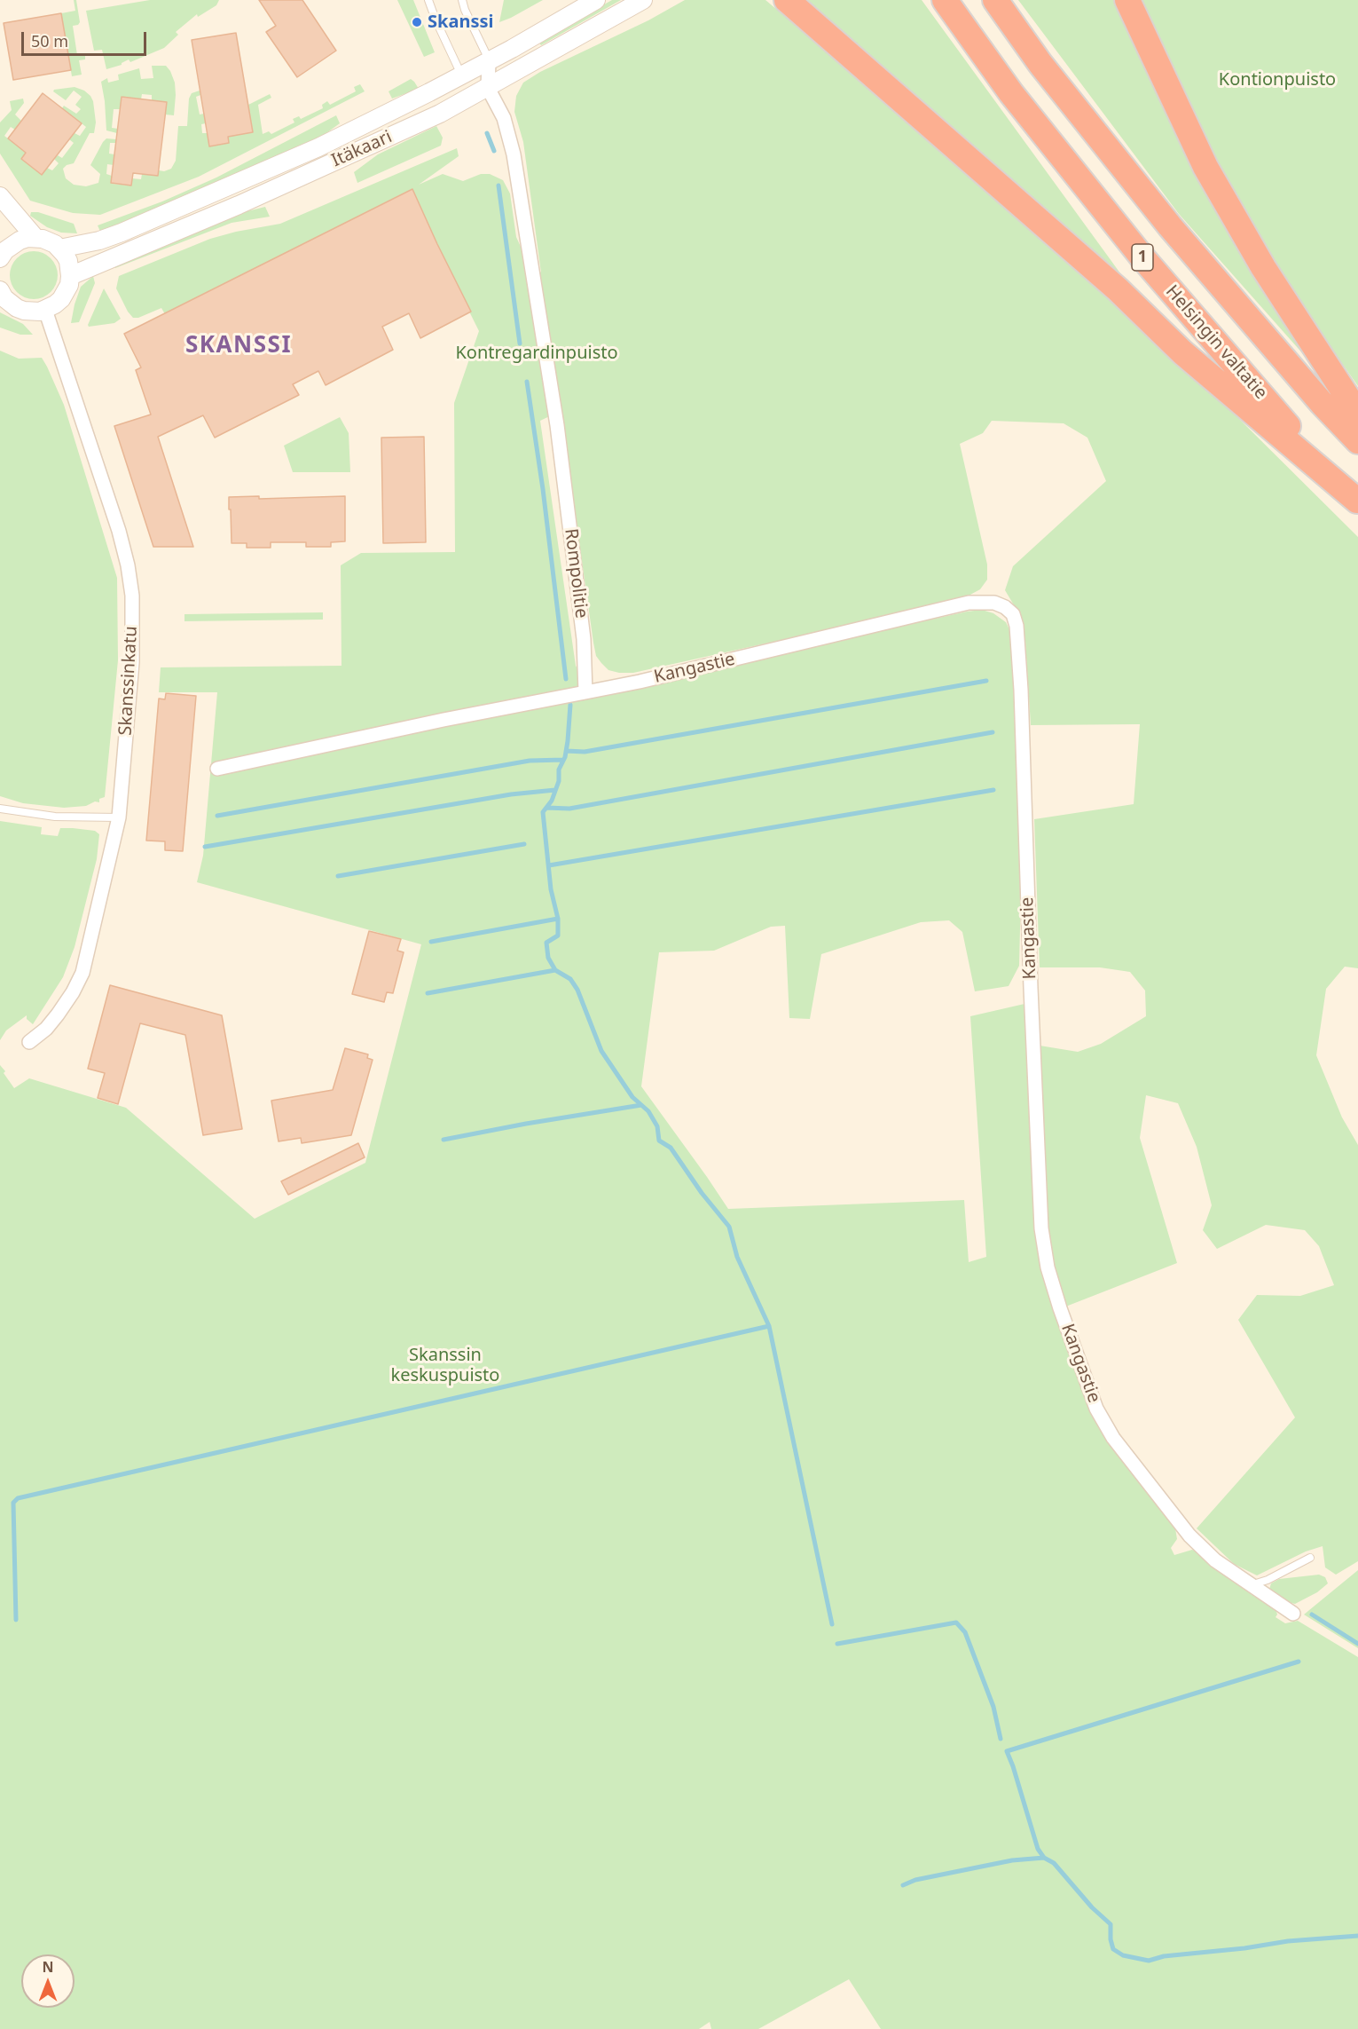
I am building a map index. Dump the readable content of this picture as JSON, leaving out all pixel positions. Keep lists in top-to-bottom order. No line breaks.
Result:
{"streets":{"highway":["1","Helsingin valtatie"],"street":["Itäkaari","Rompolitie","Kangastie","Skanssinkatu"]},"crossings":[["Itäkaari","Rompolitie"],["Rompolitie","Kangastie"]],"districts":["SKANSSI"],"parks":["Kontionpuisto","Kontregardinpuisto","Skanssin keskuspuisto"],"places":["Skanssi"],"scale_bar":"50 m","north":"top"}
